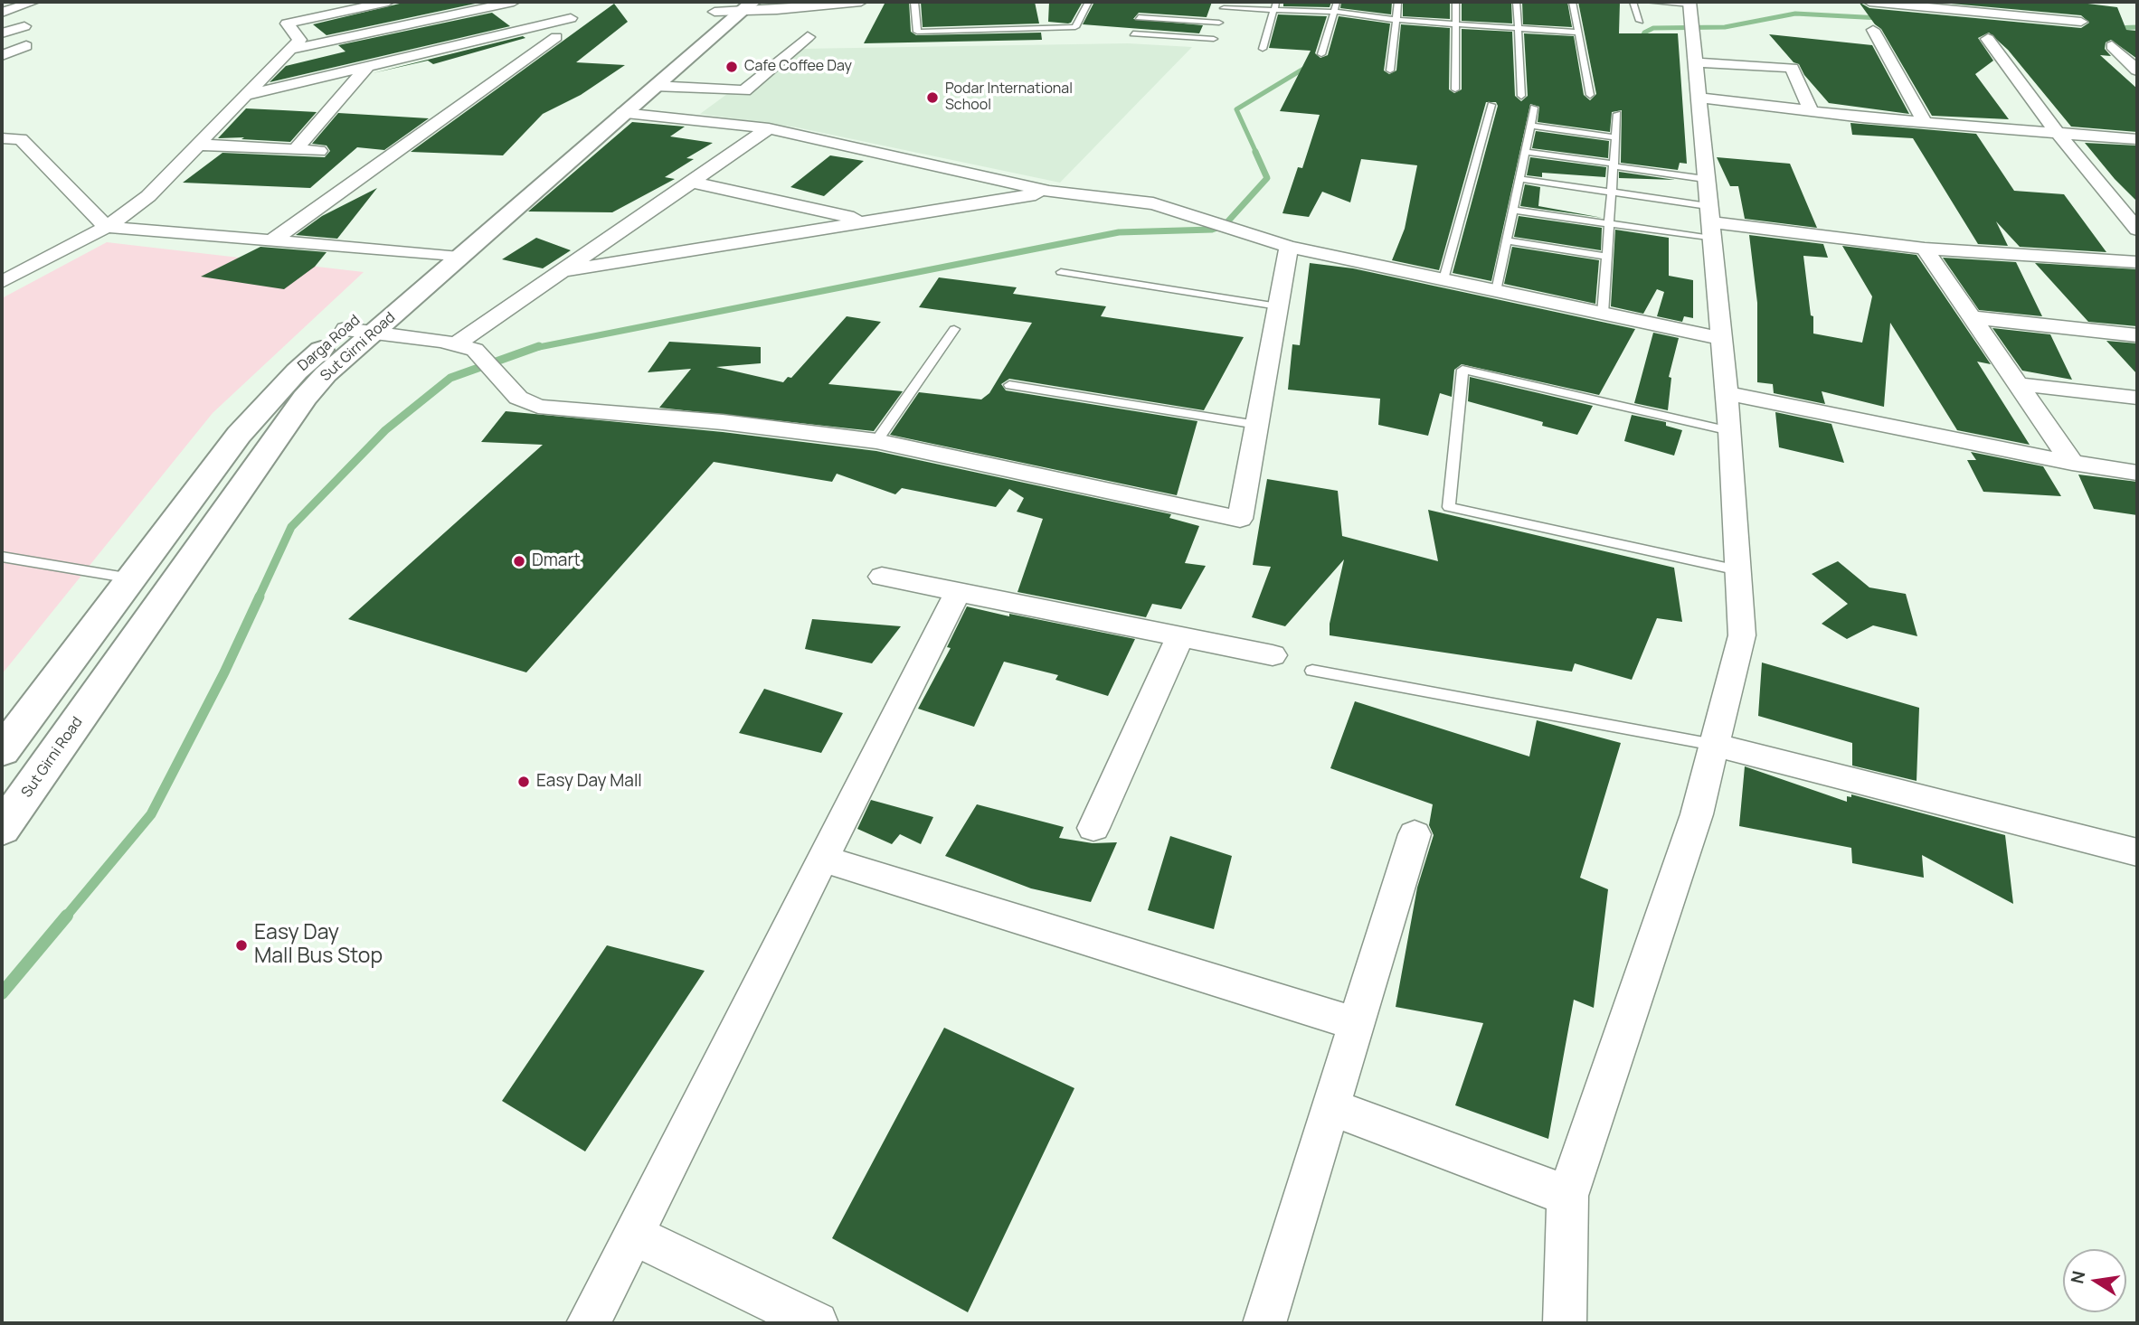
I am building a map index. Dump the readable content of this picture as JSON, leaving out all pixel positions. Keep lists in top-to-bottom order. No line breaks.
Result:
{"streets":{"main road":["Darga Road","Sut Girni Road"]},"crossings":[["Darga Road","Sut Girni Road"]],"places":["Cafe Coffee Day","Podar International School","Dmart","Easy Day Mall","Easy Day Mall Bus Stop"],"north":"left"}
